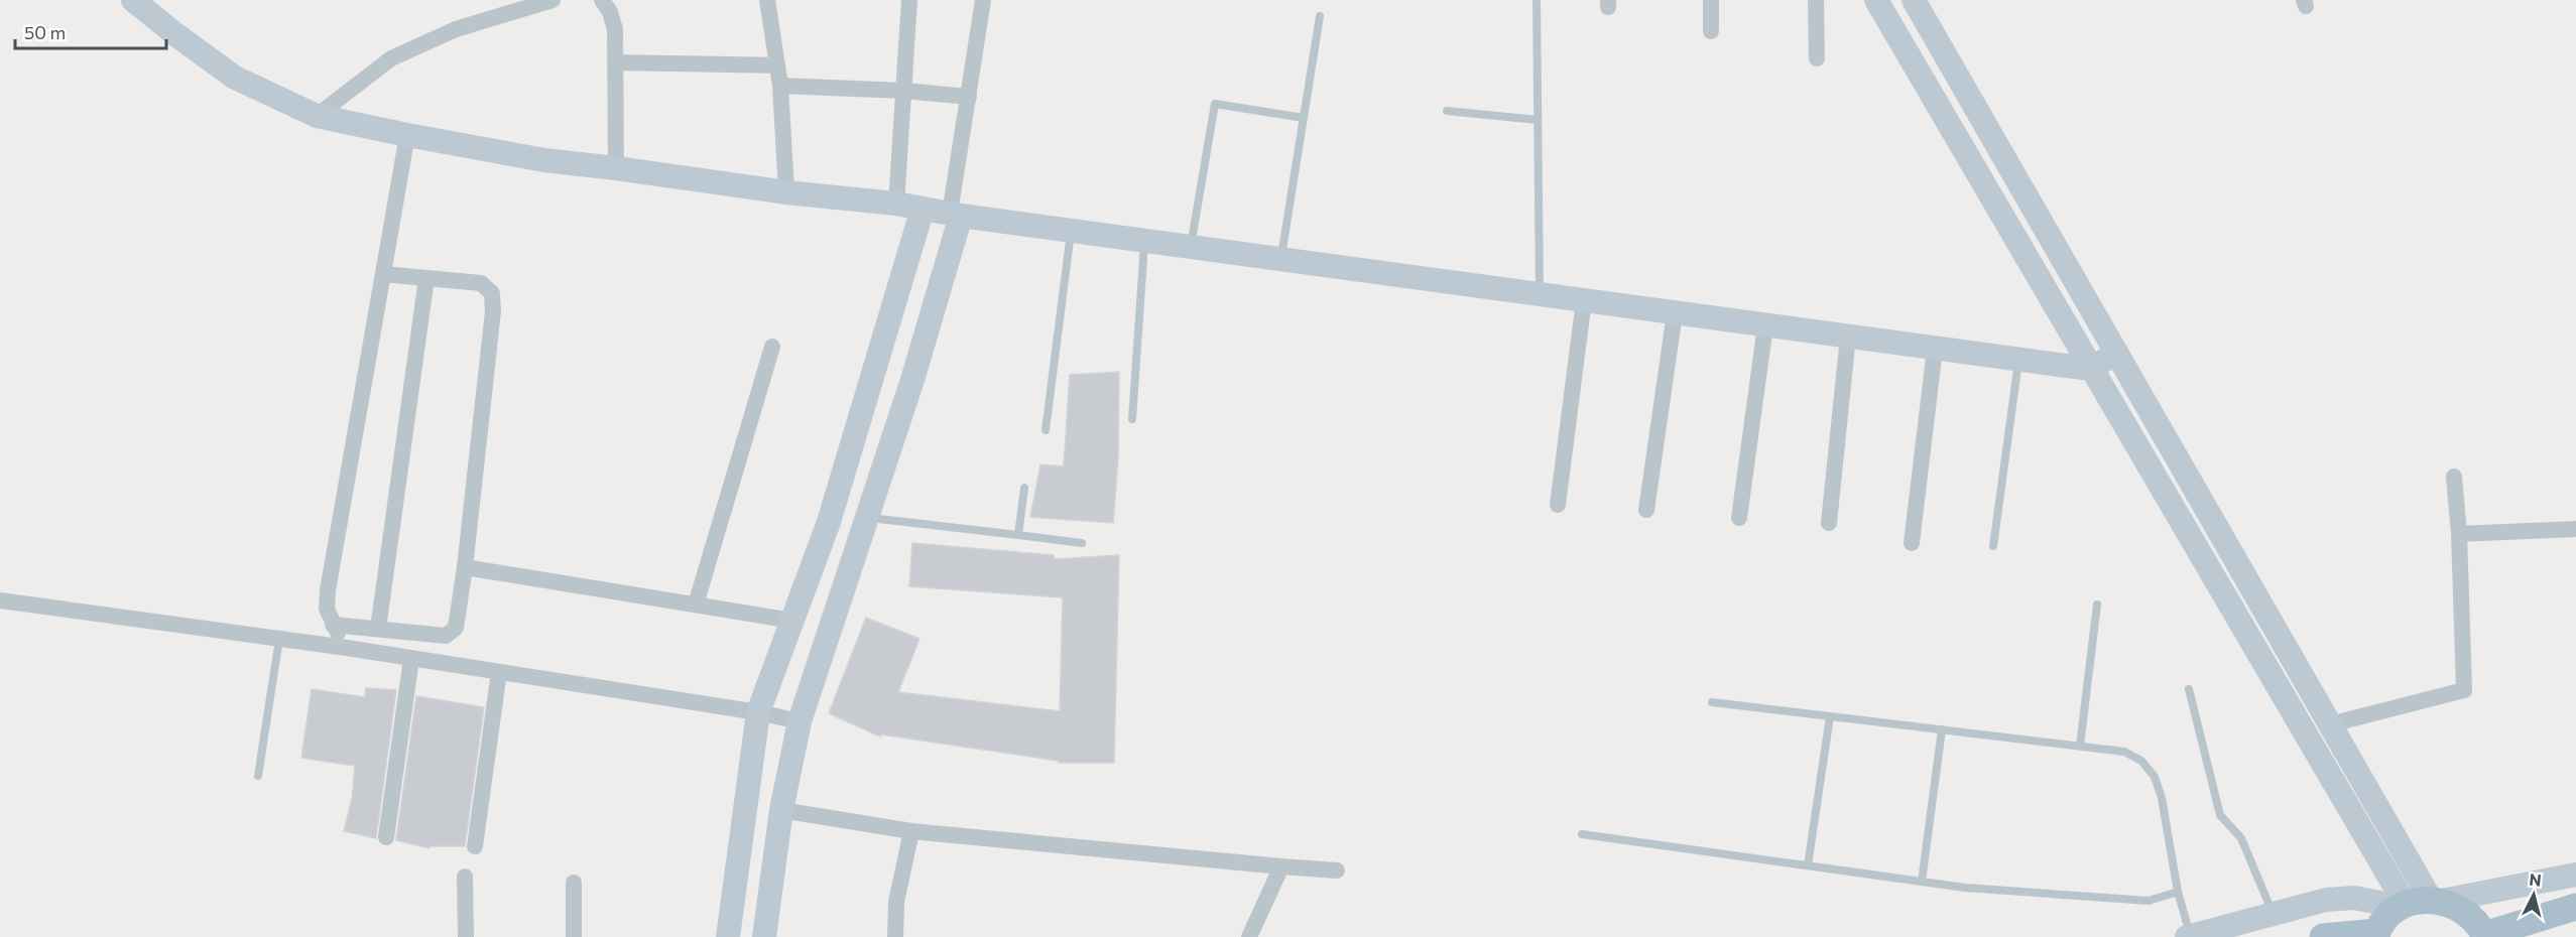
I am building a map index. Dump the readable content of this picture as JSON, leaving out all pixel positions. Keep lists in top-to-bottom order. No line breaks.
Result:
{"scale_bar":"50 m","north":"top"}
